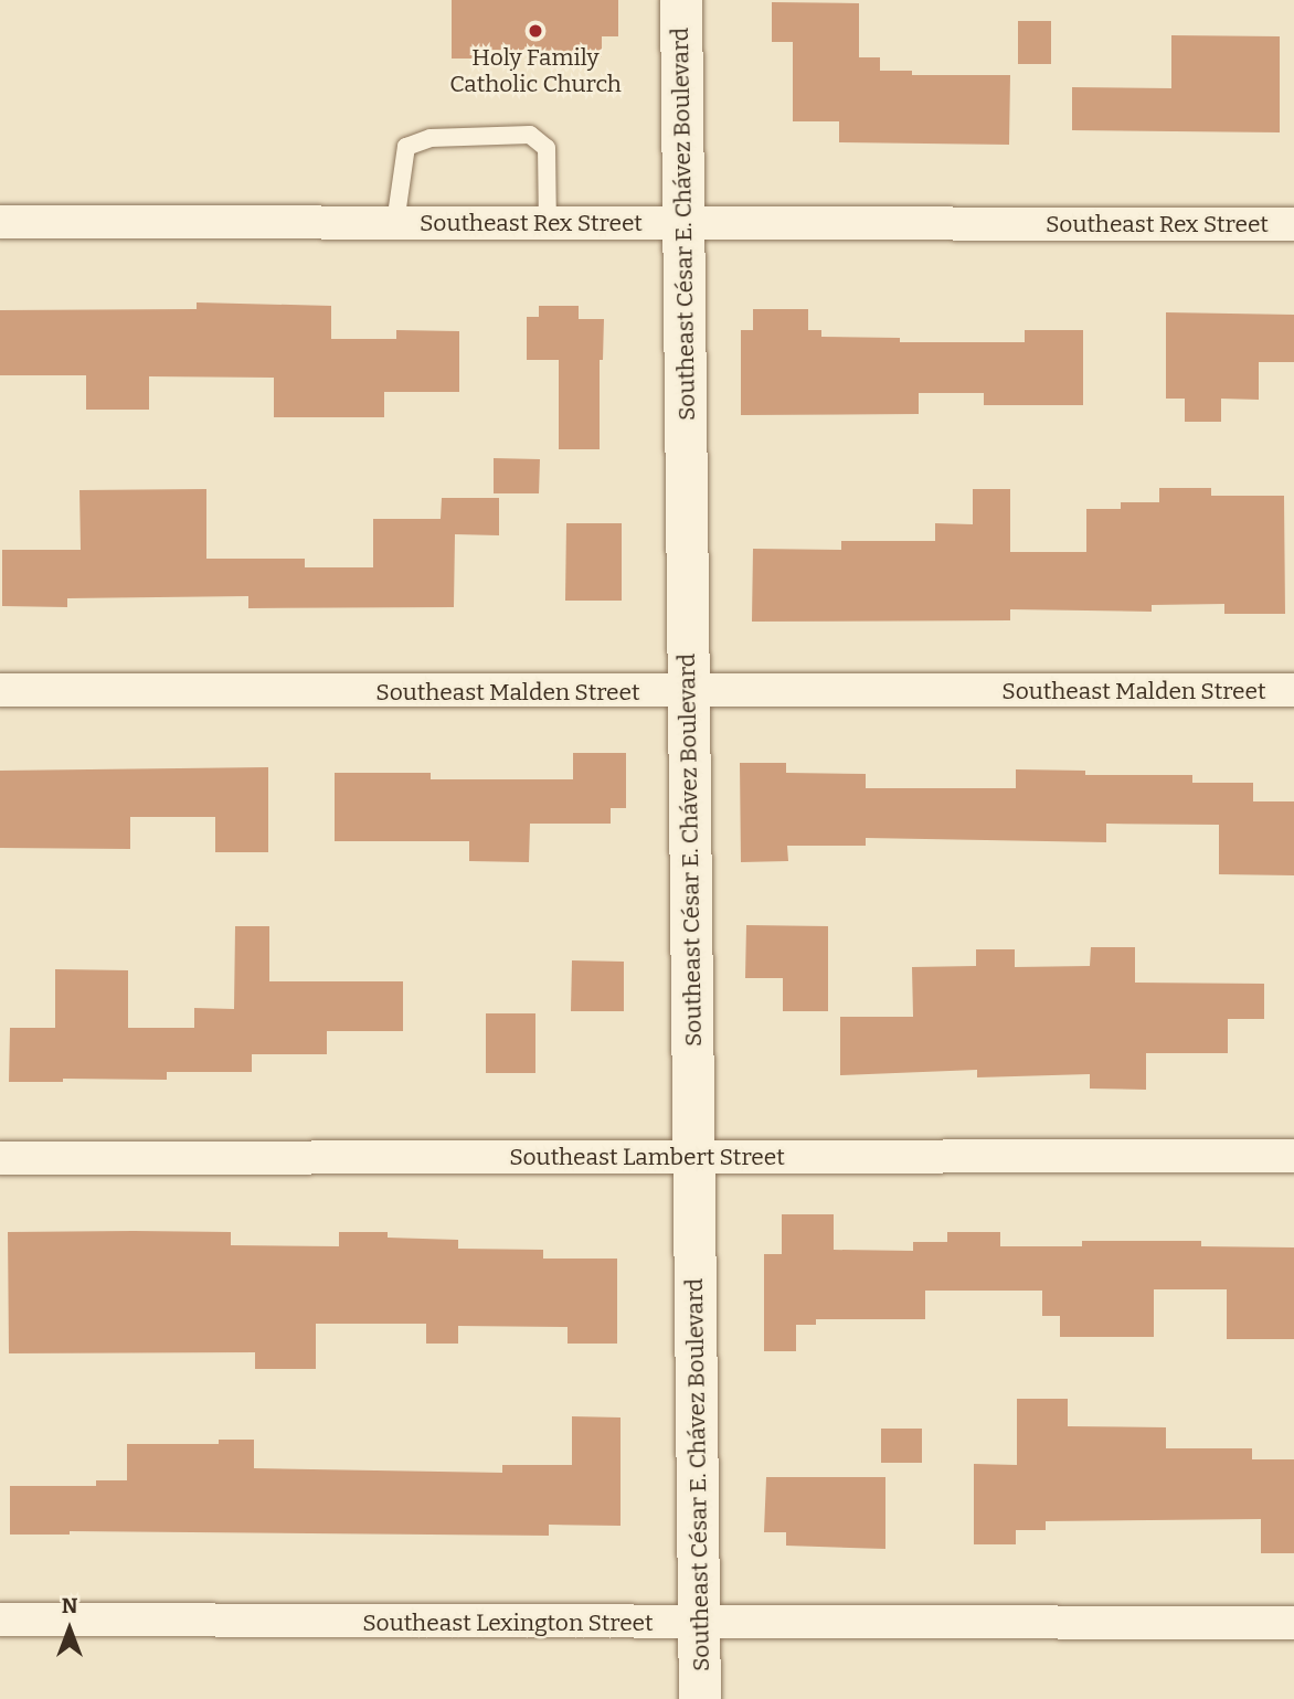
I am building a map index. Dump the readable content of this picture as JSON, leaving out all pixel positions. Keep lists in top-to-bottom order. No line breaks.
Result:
{"streets":{"street":["Southeast Rex Street","Southeast César E. Chávez Boulevard","Southeast Malden Street","Southeast Lambert Street","Southeast Lexington Street"]},"crossings":[["Southeast Rex Street","Southeast César E. Chávez Boulevard"],["Southeast César E. Chávez Boulevard","Southeast Malden Street"],["Southeast César E. Chávez Boulevard","Southeast Lambert Street"],["Southeast César E. Chávez Boulevard","Southeast Lexington Street"]],"places":["Holy Family Catholic Church"],"north":"top"}
